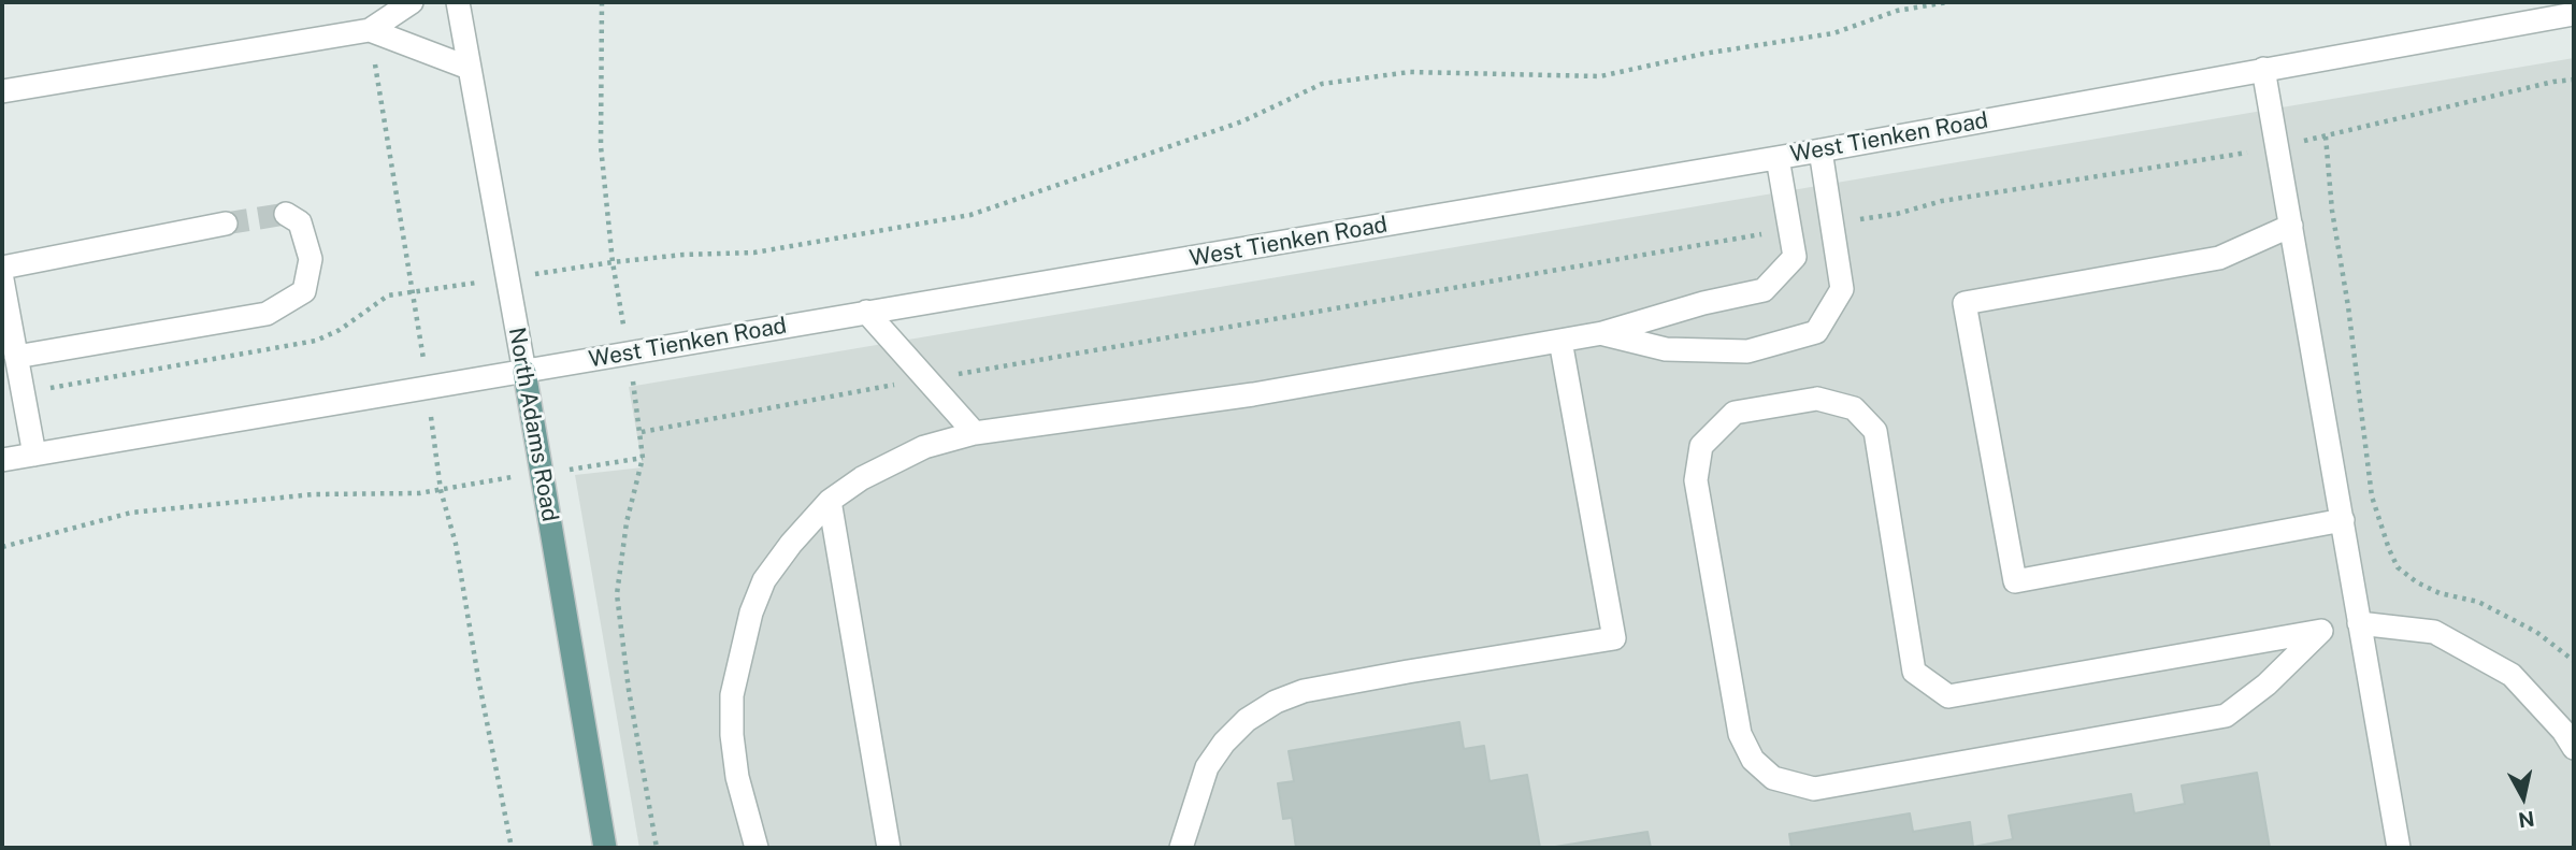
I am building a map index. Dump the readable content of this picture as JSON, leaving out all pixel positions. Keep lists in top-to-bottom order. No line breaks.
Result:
{"streets":{"main road":["North Adams Road"],"street":["West Tienken Road"]},"crossings":[["West Tienken Road","North Adams Road"]],"north":"bottom"}
